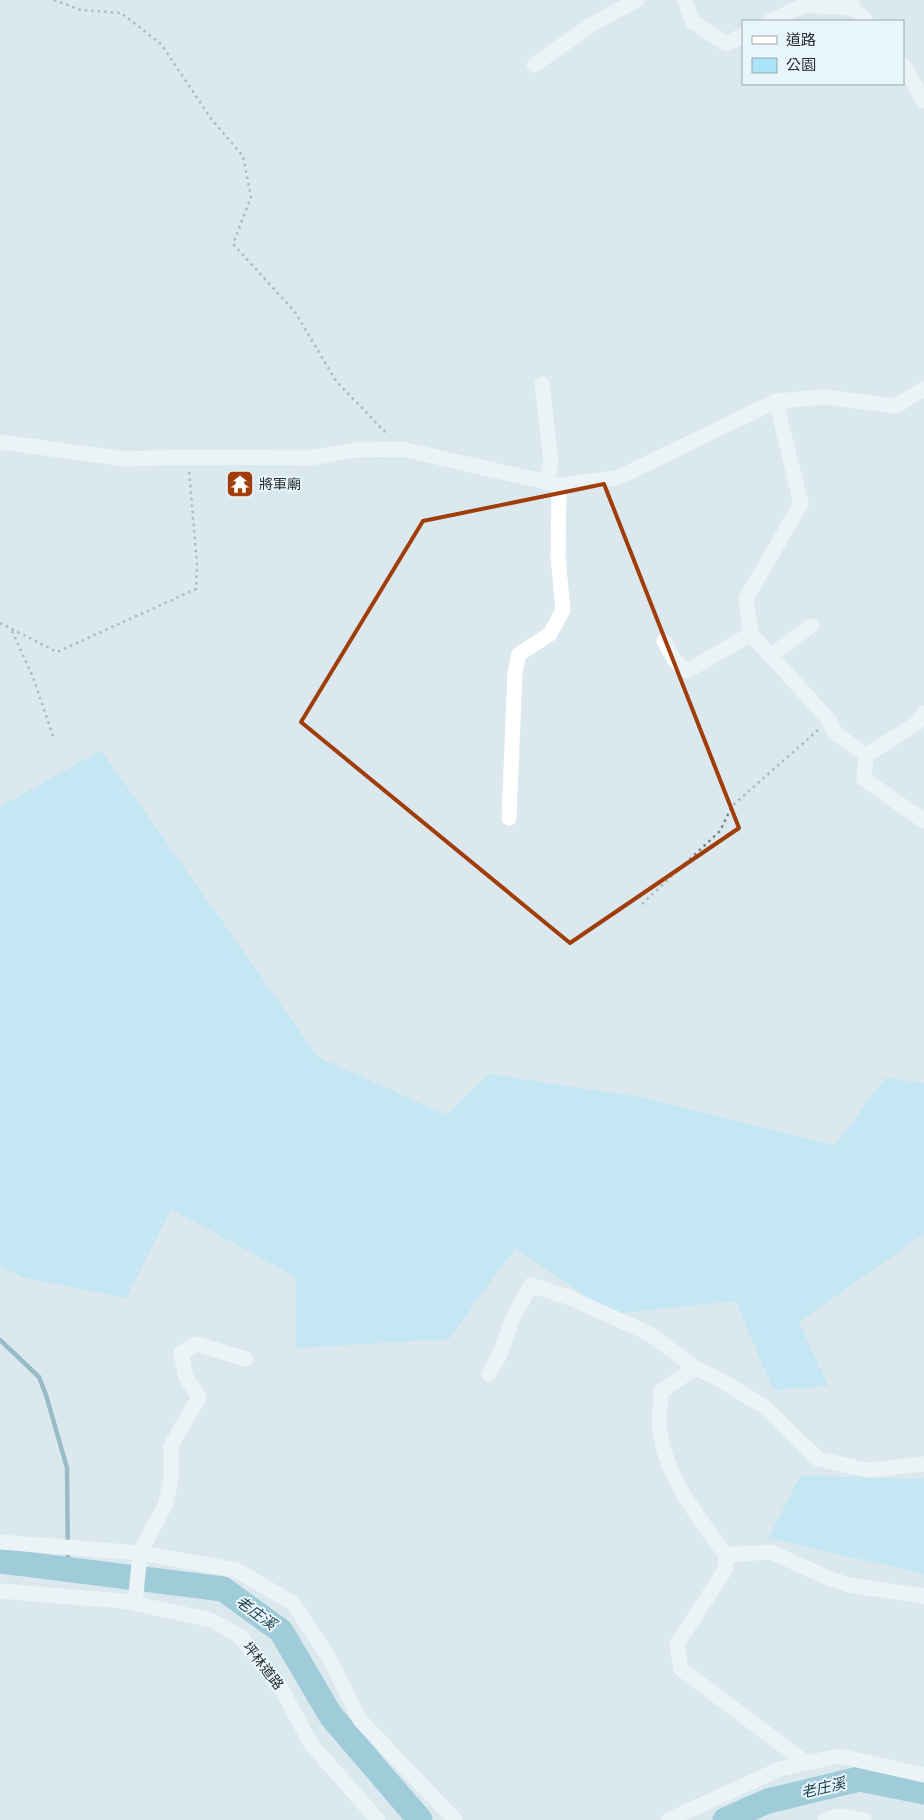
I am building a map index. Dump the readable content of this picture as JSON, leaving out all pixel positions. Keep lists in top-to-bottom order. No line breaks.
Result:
{"streets":{"street":["坪林道路"]},"water":["老庄溪"],"places":{"temple":["將軍廟"]},"legend":["道路","公園"]}
